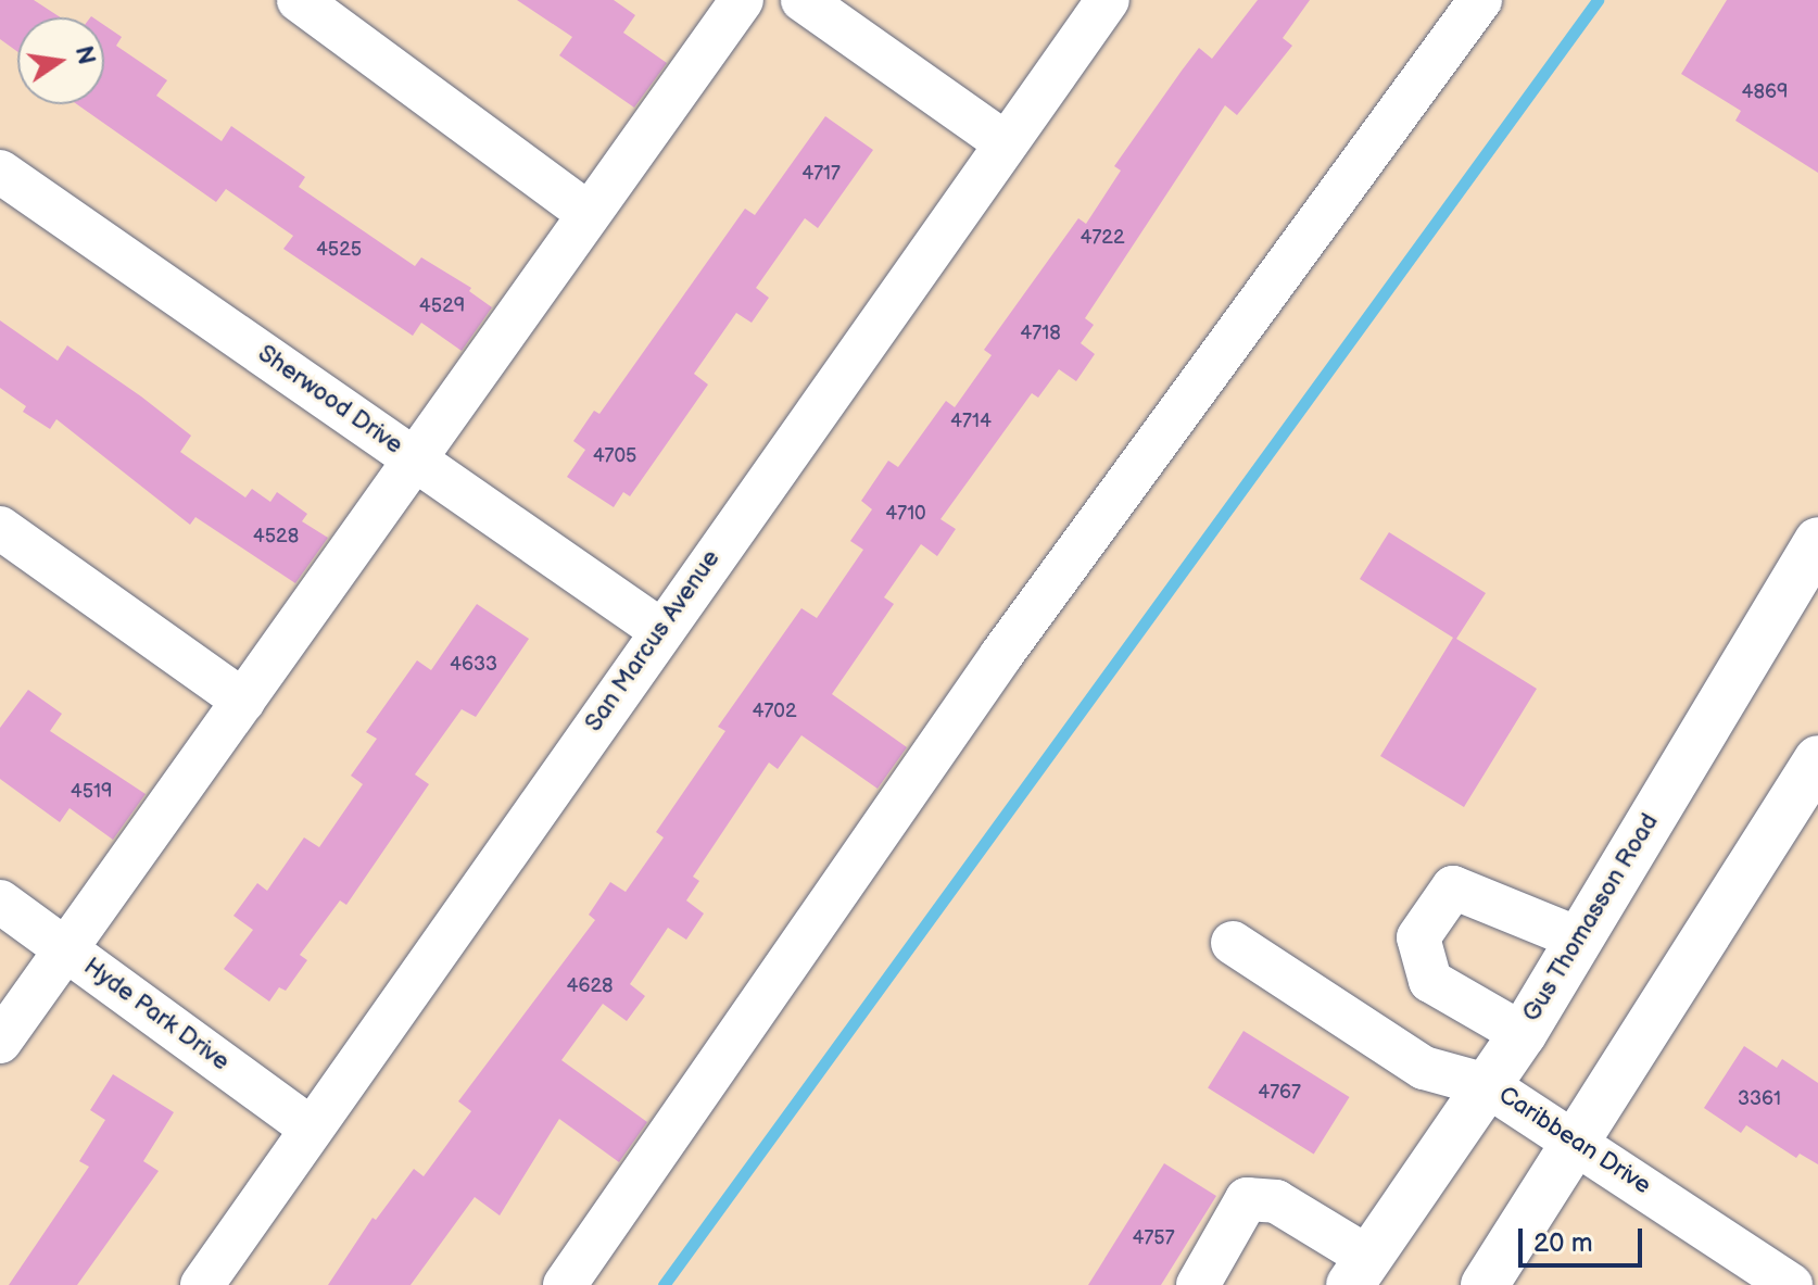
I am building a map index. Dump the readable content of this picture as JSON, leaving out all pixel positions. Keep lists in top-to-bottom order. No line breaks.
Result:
{"streets":{"main road":["Gus Thomasson Road"],"street":["Sherwood Drive","San Marcus Avenue","Hyde Park Drive","Caribbean Drive"]},"crossings":[["Sherwood Drive","San Marcus Avenue"],["San Marcus Avenue","Hyde Park Drive"],["Gus Thomasson Road","Caribbean Drive"]],"house_numbers":["4869","4717","4722","4525","4529","4718","4714","4705","4710","4528","4633","4702","4519","4628","4767","3361","4757"],"scale_bar":"20 m","north":"right"}
